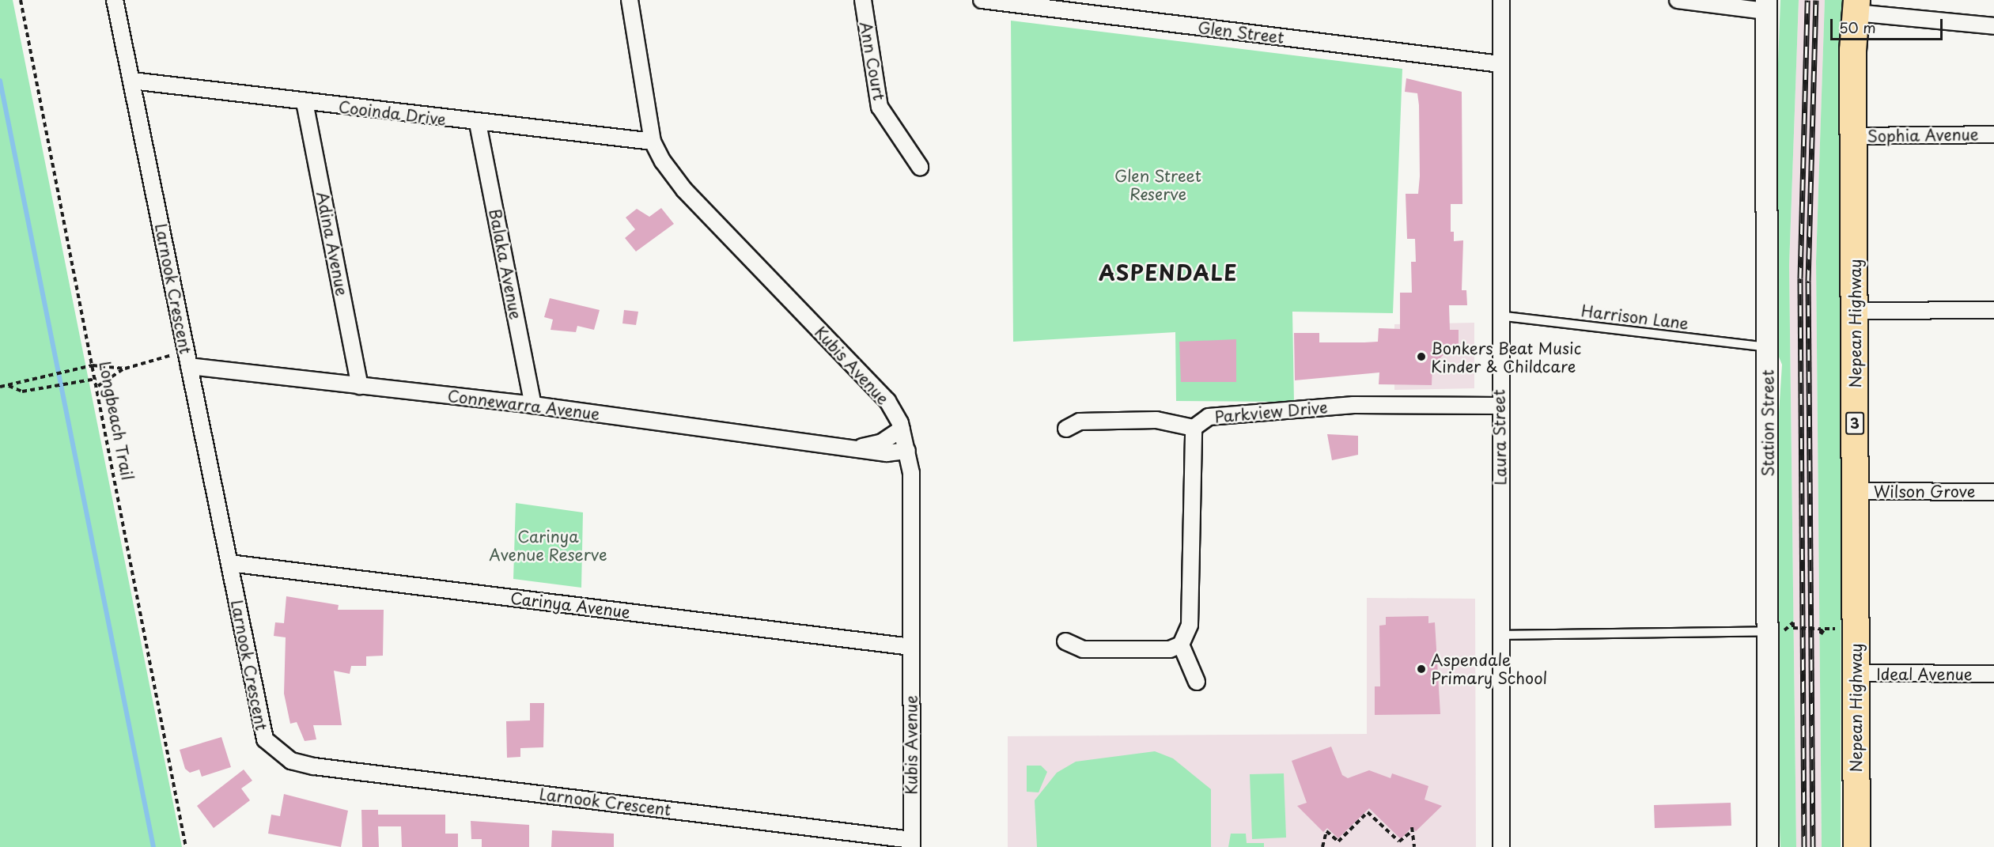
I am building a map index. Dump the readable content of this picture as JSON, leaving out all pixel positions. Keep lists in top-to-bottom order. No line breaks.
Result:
{"streets":{"highway":["Nepean Highway","3"],"street":["Glen Street","Ann Court","Cooinda Drive","Sophia Avenue","Adina Avenue","Balaka Avenue","Larnook Crescent","Kubis Avenue","Connewarra Avenue","Parkview Drive","Station Street","Laura Street","Wilson Grove","Carinya Avenue","Ideal Avenue"],"lane":["Harrison Lane"],"path":["Longbeach Trail"]},"crossings":[["Glen Street","Laura Street"],["Cooinda Drive","Adina Avenue"],["Cooinda Drive","Balaka Avenue"],["Cooinda Drive","Larnook Crescent"],["Cooinda Drive","Kubis Avenue"],["Sophia Avenue","Nepean Highway"],["Adina Avenue","Connewarra Avenue"],["Balaka Avenue","Connewarra Avenue"],["Larnook Crescent","Kubis Avenue"],["Larnook Crescent","Connewarra Avenue"],["Larnook Crescent","Carinya Avenue"],["Harrison Lane","Station Street"],["Harrison Lane","Laura Street"],["Nepean Highway","Wilson Grove"],["Nepean Highway","Ideal Avenue"],["Kubis Avenue","Connewarra Avenue"],["Kubis Avenue","Carinya Avenue"],["Parkview Drive","Laura Street"]],"districts":["ASPENDALE"],"parks":["Glen Street Reserve","Carinya Avenue Reserve"],"places":["Bonkers Beat Music Kinder & Childcare","Aspendale Primary School"],"scale_bar":"50 m"}
